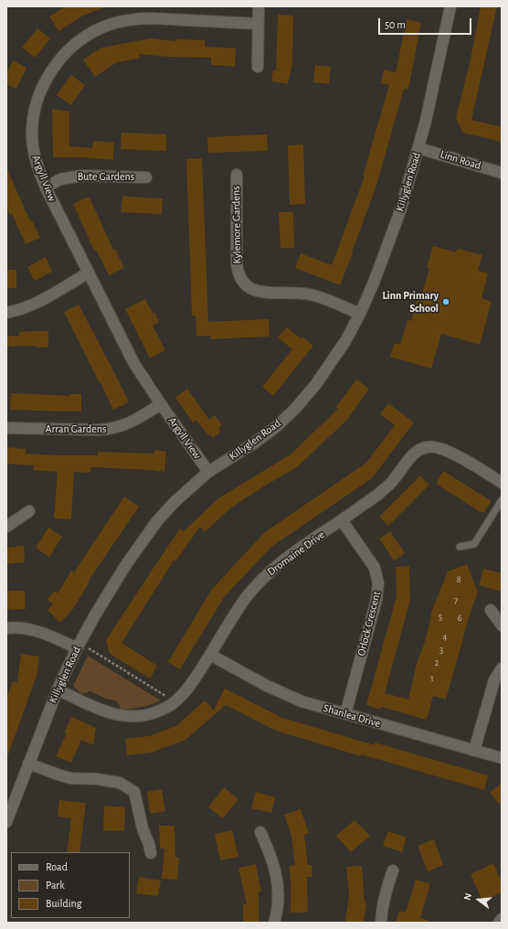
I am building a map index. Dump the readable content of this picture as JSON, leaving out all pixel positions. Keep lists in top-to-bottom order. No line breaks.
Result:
{"streets":{"street":["Linn Road","Bute Gardens","Argyll View","Killyglen Road","Kylemore Gardens","Arran Gardens","Dromaine Drive","Orlock Crescent","Shanlea Drive"]},"crossings":[["Linn Road","Killyglen Road"],["Bute Gardens","Argyll View"],["Argyll View","Killyglen Road"],["Argyll View","Arran Gardens"],["Killyglen Road","Kylemore Gardens"],["Killyglen Road","Dromaine Drive"],["Dromaine Drive","Orlock Crescent"],["Dromaine Drive","Shanlea Drive"],["Orlock Crescent","Shanlea Drive"]],"places":["Linn Primary School"],"house_numbers":["8","7","5","6","4","3","2","1"],"legend":["Road","Park","Building"],"scale_bar":"50 m","north":"left"}
